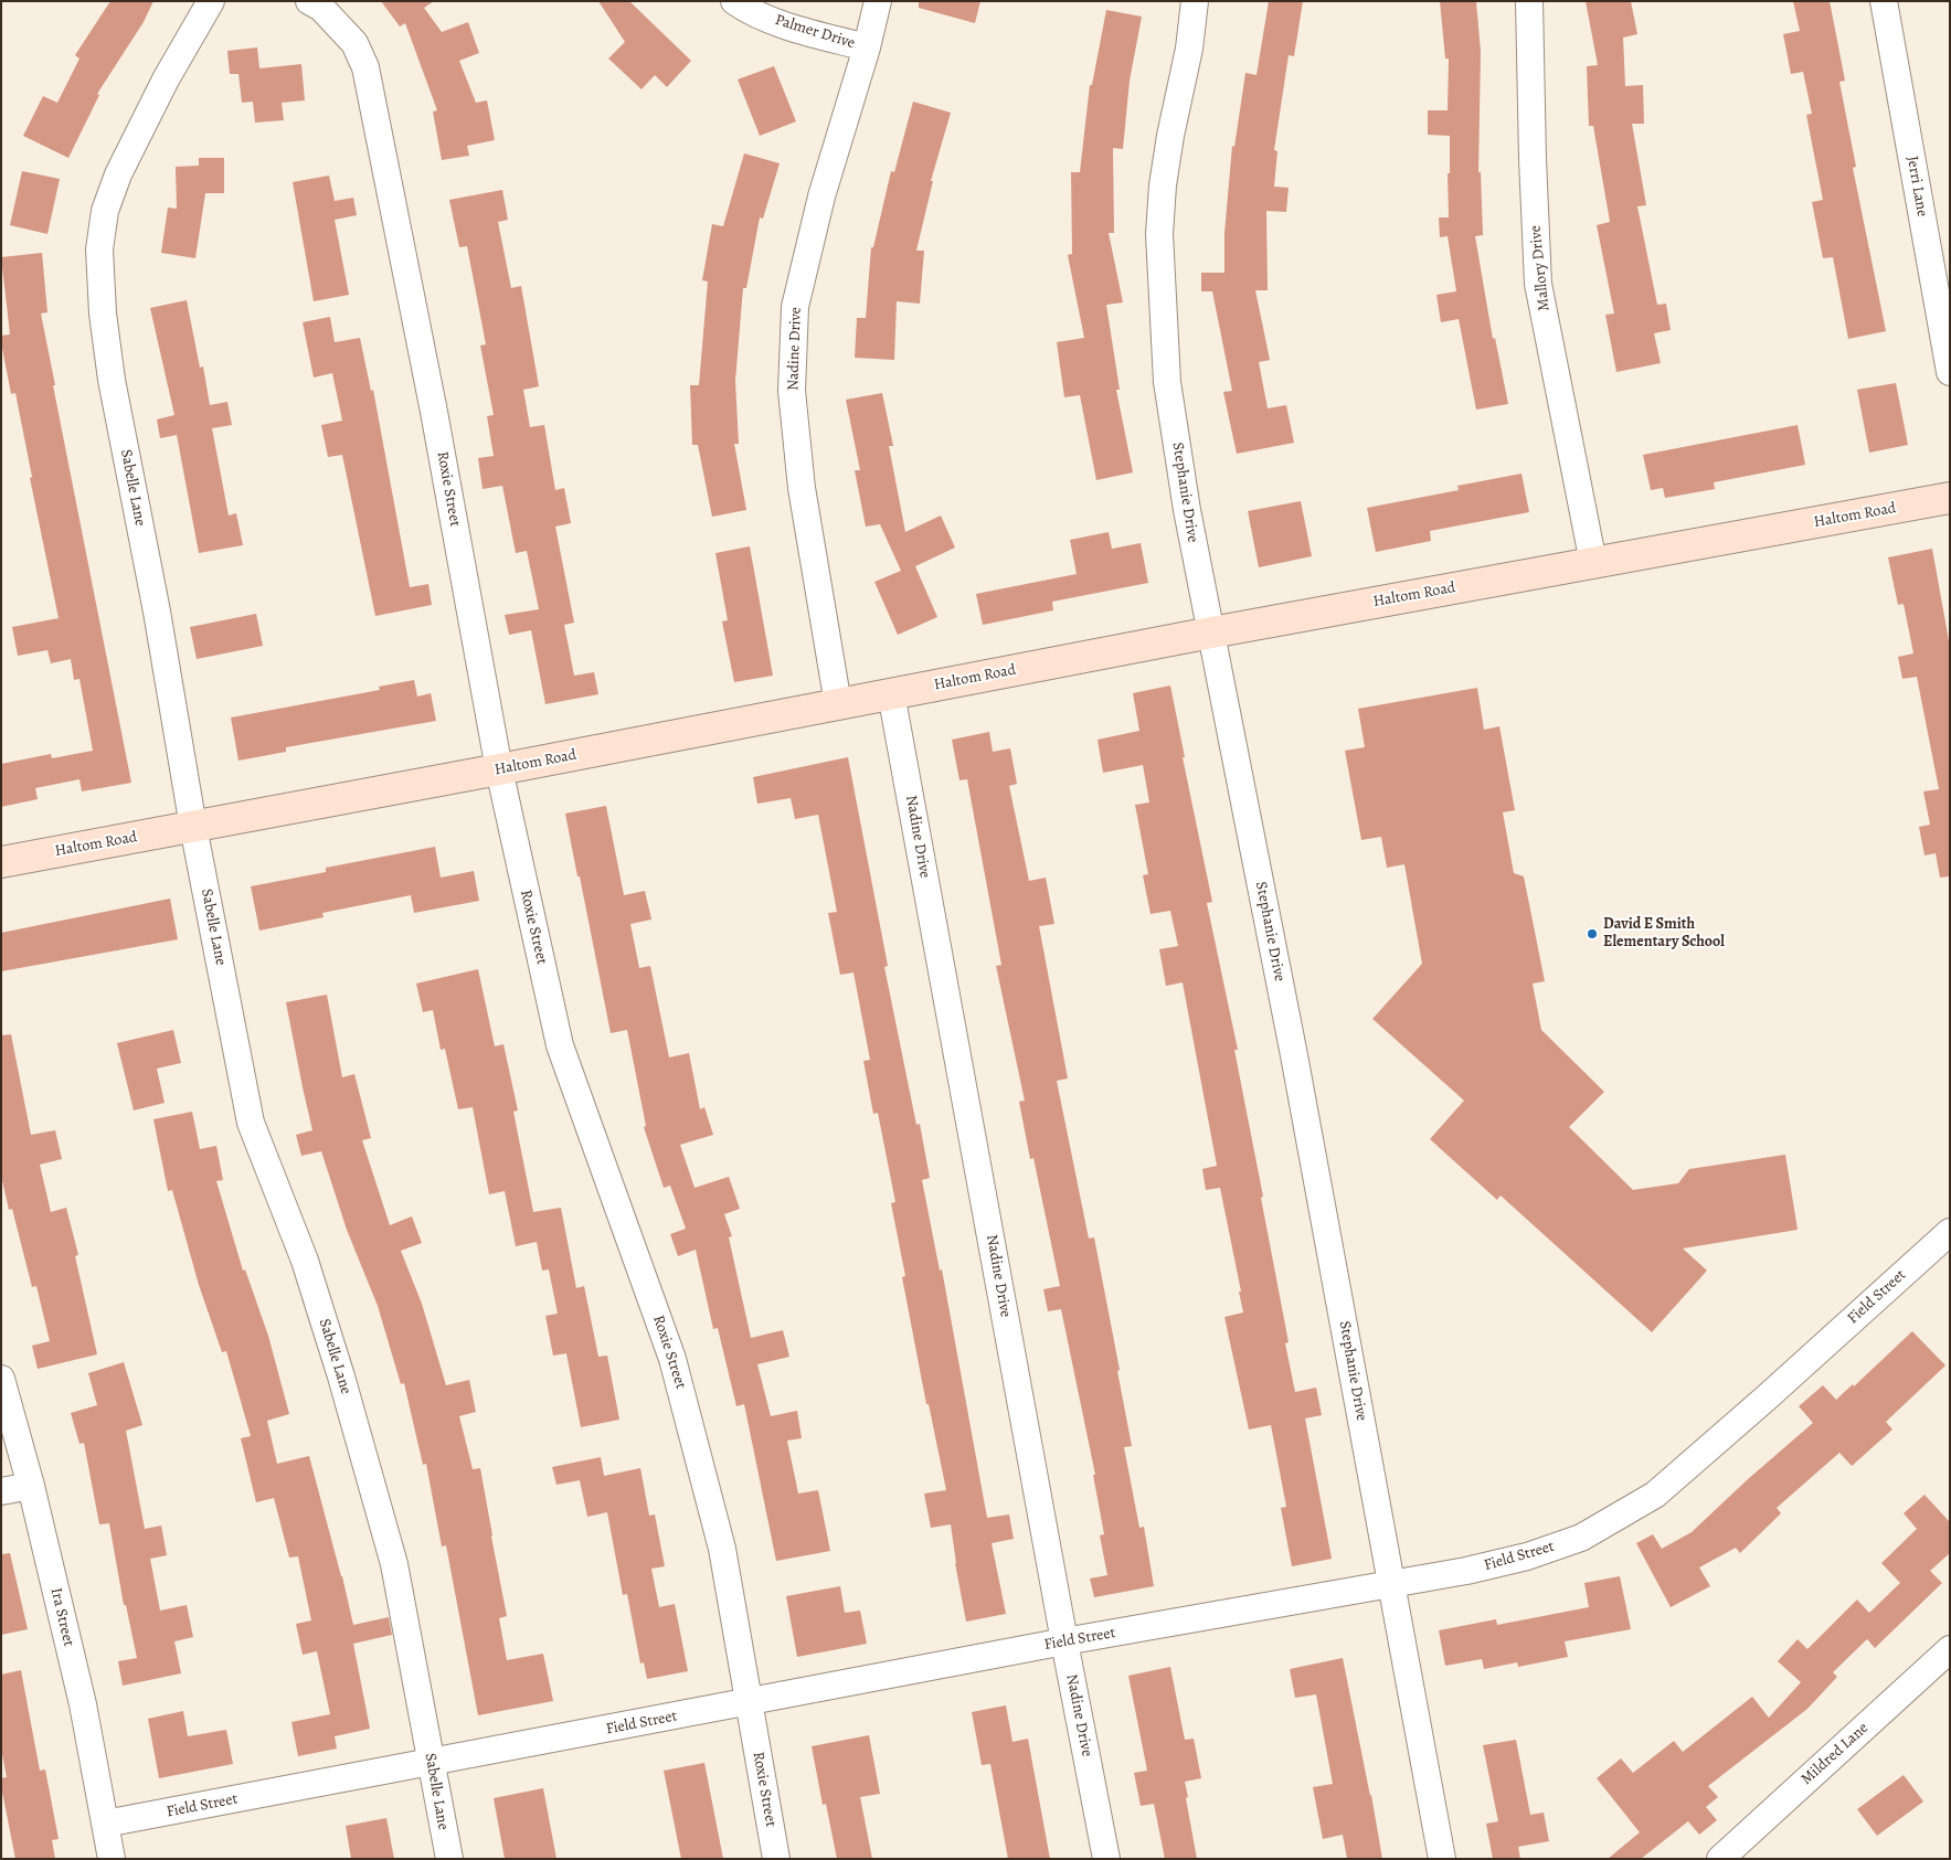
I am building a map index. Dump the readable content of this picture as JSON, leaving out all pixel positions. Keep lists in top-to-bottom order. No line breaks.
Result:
{"streets":{"main road":["Haltom Road"],"street":["Palmer Drive","Jerri Lane","Mallory Drive","Nadine Drive","Sabelle Lane","Roxie Street","Stephanie Drive","Field Street","Ira Street","Mildred Lane"]},"crossings":[["Palmer Drive","Nadine Drive"],["Mallory Drive","Haltom Road"],["Nadine Drive","Haltom Road"],["Nadine Drive","Field Street"],["Sabelle Lane","Haltom Road"],["Sabelle Lane","Field Street"],["Roxie Street","Haltom Road"],["Roxie Street","Field Street"],["Stephanie Drive","Haltom Road"],["Stephanie Drive","Field Street"],["Field Street","Ira Street"]],"places":["David E Smith Elementary School"]}
